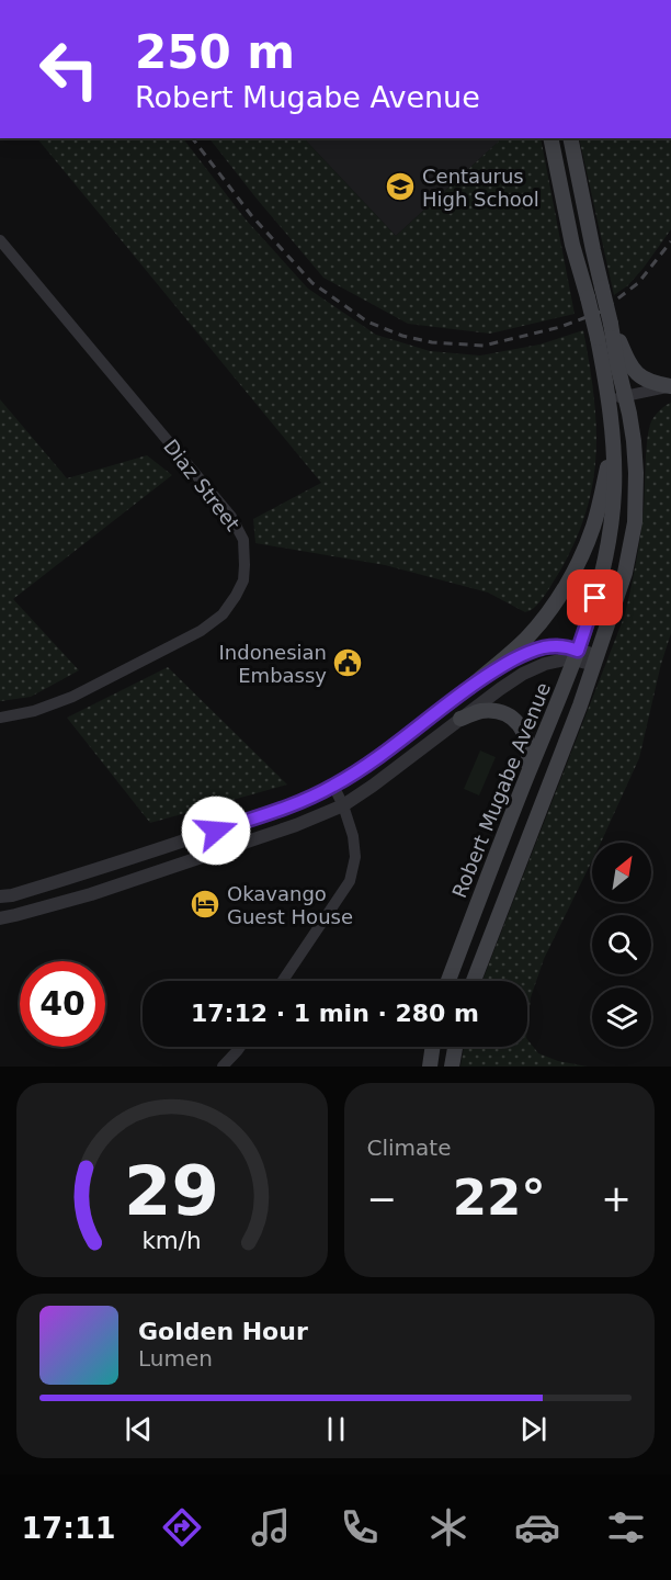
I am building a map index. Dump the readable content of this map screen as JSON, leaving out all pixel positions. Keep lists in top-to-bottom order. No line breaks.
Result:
{"streets":{"main road":["Robert Mugabe Avenue"],"street":["Diaz Street"]},"places":{"school or university":["Centaurus High School"],"public building":["Indonesian Embassy"],"hotel":["Okavango Guest House"]},"north":"top right","page":{"turn":["250 m","Robert Mugabe Avenue"],"limit":"40","trip":"17:12 · 1 min · 280 m","tile":"Climate","heat":["−","22°","+"],"song":["Golden Hour","Lumen"],"tabs":"17:11","gauge":["29","km/h"]}}
